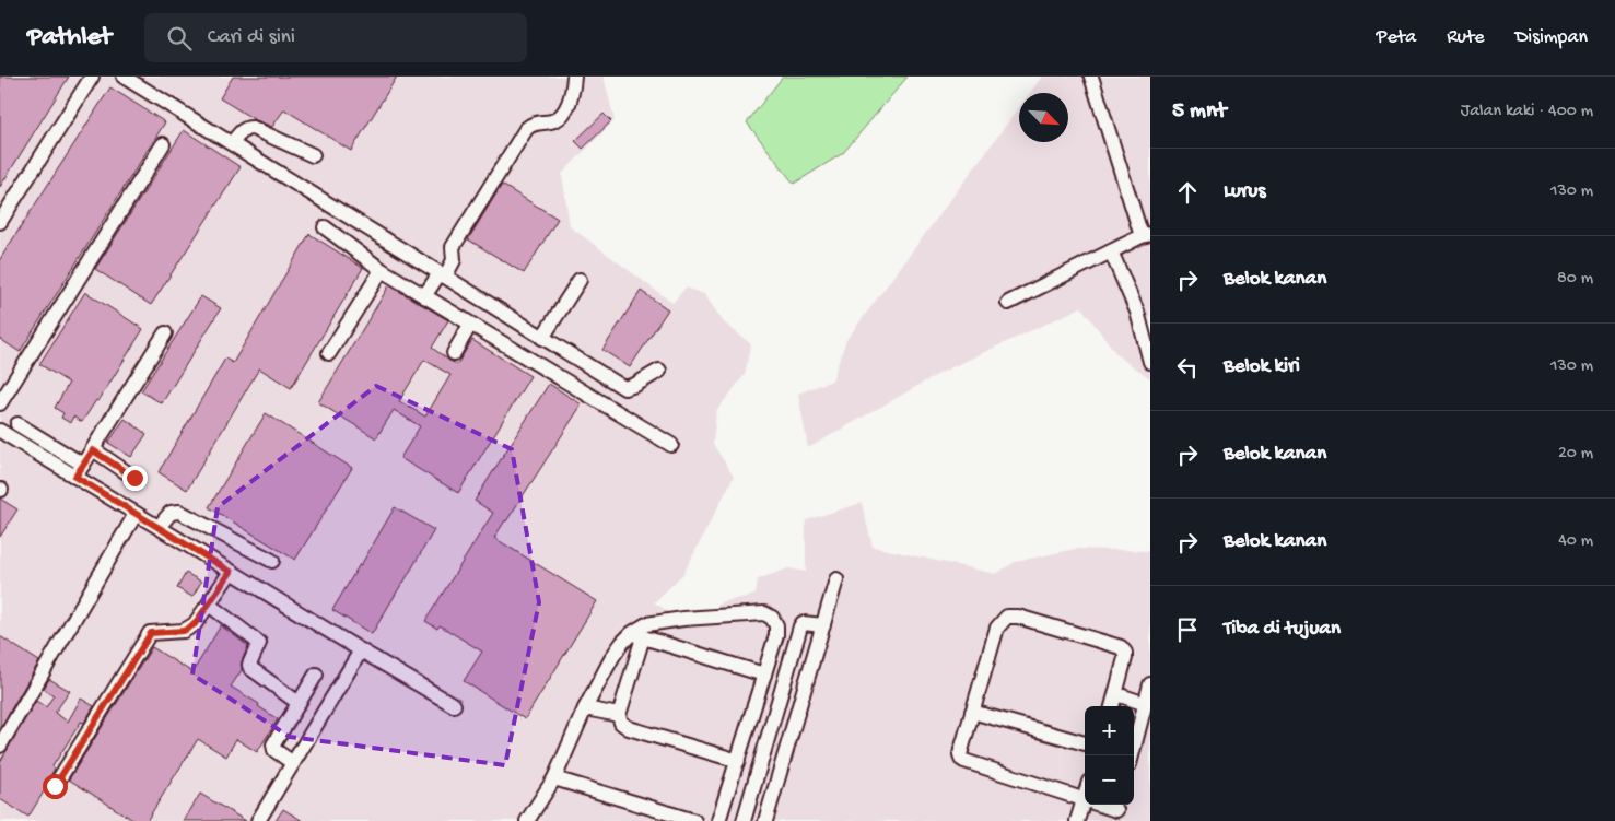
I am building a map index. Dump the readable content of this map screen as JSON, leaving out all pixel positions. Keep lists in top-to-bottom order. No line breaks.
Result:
{"north":"bottom right","page":{"header":"Pathlet","search":"Cari di sini","nav":["Peta","Rute","Disimpan"],"heading":["5 mnt","Jalan kaki · 400 m"],"list":[["Lurus","130 m"],["Belok kanan","80 m"],["Belok kiri","130 m"],["Belok kanan","20 m"],["Belok kanan","40 m"],"Tiba di tujuan"],"map_buttons":["+","−"]}}
